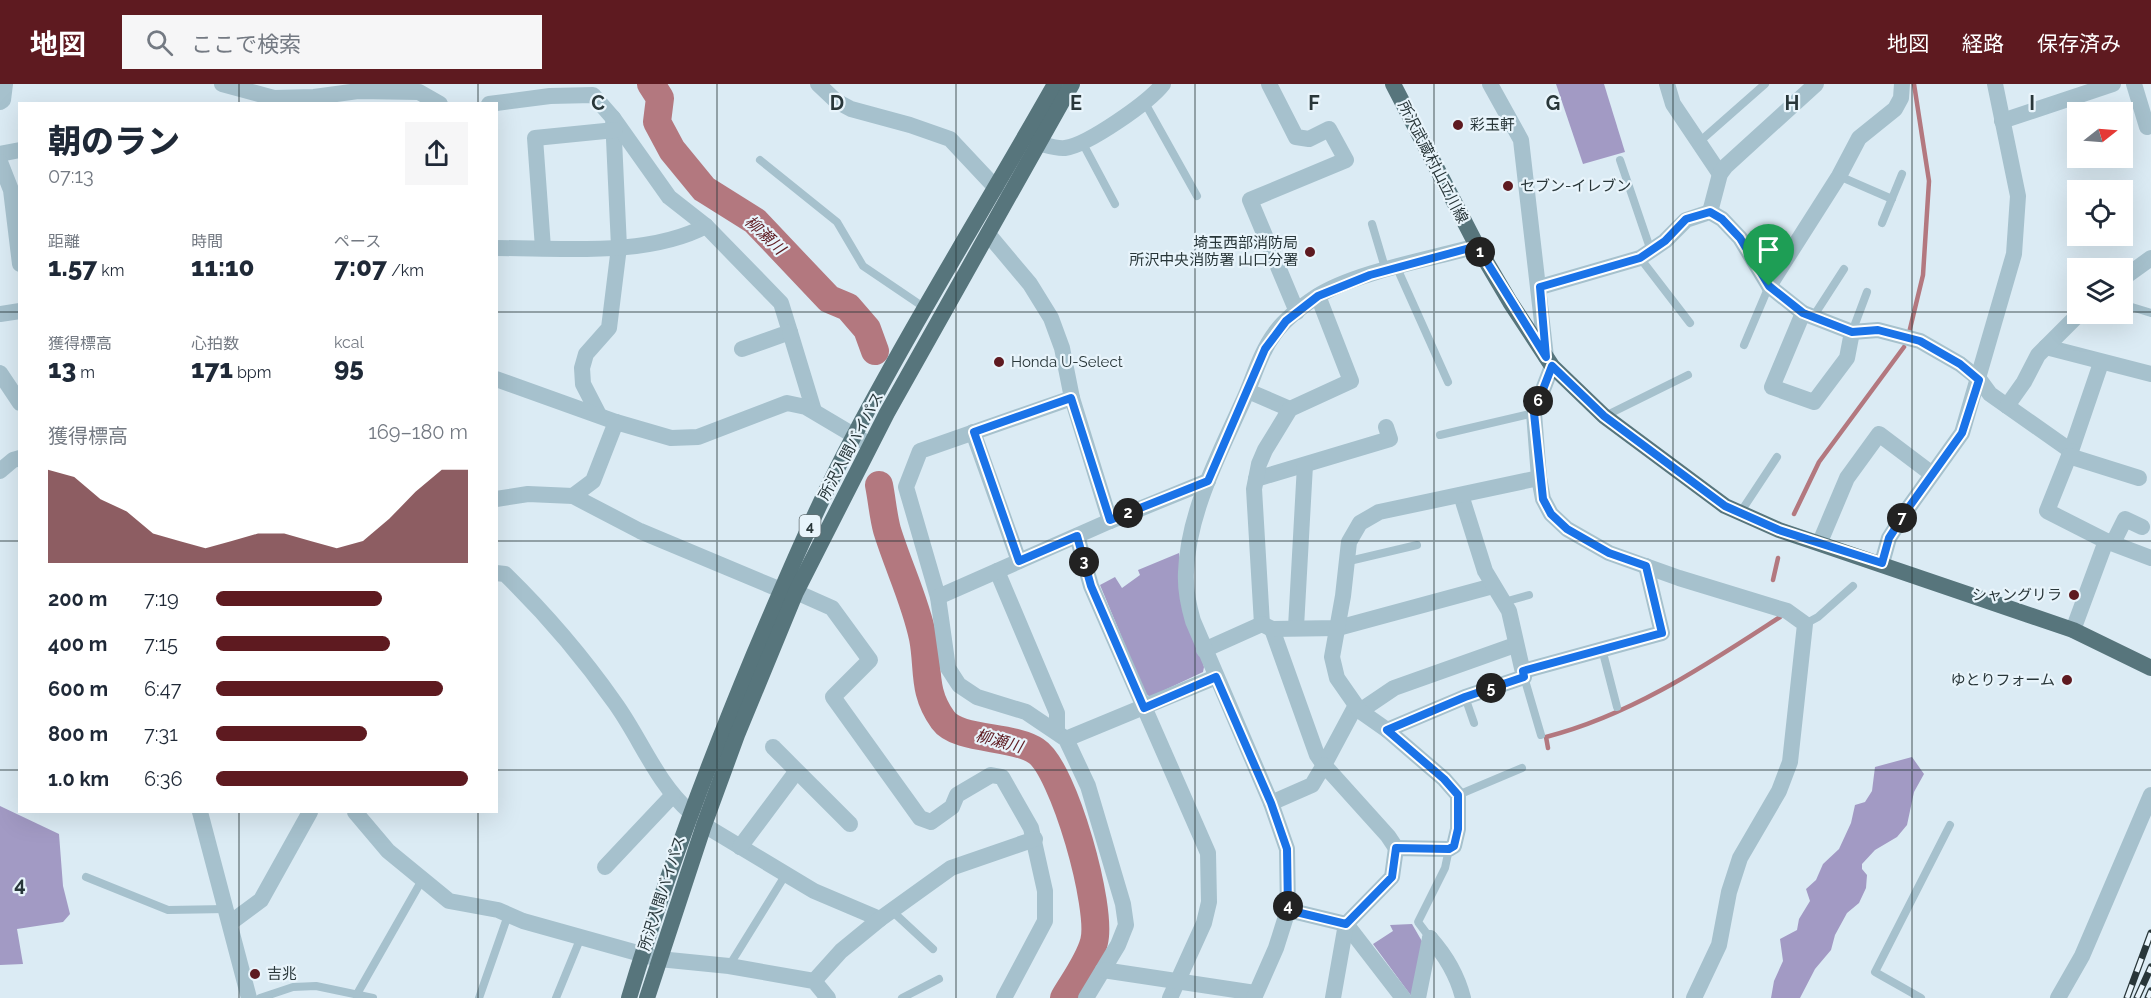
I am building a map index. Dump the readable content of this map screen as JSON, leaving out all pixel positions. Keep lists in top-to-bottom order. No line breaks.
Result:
{"streets":{"main road":["所沢武蔵村山立川線","所沢入間バイパス","4"]},"water":["柳瀬川"],"places":["彩玉軒","セブン-イレブン","埼玉西部消防局 所沢中央消防署 山口分署","Honda U-Select","シャングリラ","ゆとりフォーム","吉兆"],"north":"right","page":{"header":"地図","search":"ここで検索","nav":["地図","経路","保存済み"],"heading":["朝のラン","07:13"],"stats":[["距離","1.57 km"],["時間","11:10"],["ペース","7:07 /km"],["獲得標高","13 m"],["心拍数","171 bpm"],["kcal","95"]],"pins":["1","6","2","7","3","5","4"],"chart":["獲得標高","169–180 m"],"list":[{"name":"200 m","note":"7:19"},{"name":"400 m","note":"7:15"},{"name":"600 m","note":"6:47"},{"name":"800 m","note":"7:31"},{"name":"1.0 km","note":"6:36"}]},"grid":{"columns":["C","D","E","F","G","H","I"],"rows":["4"]}}
